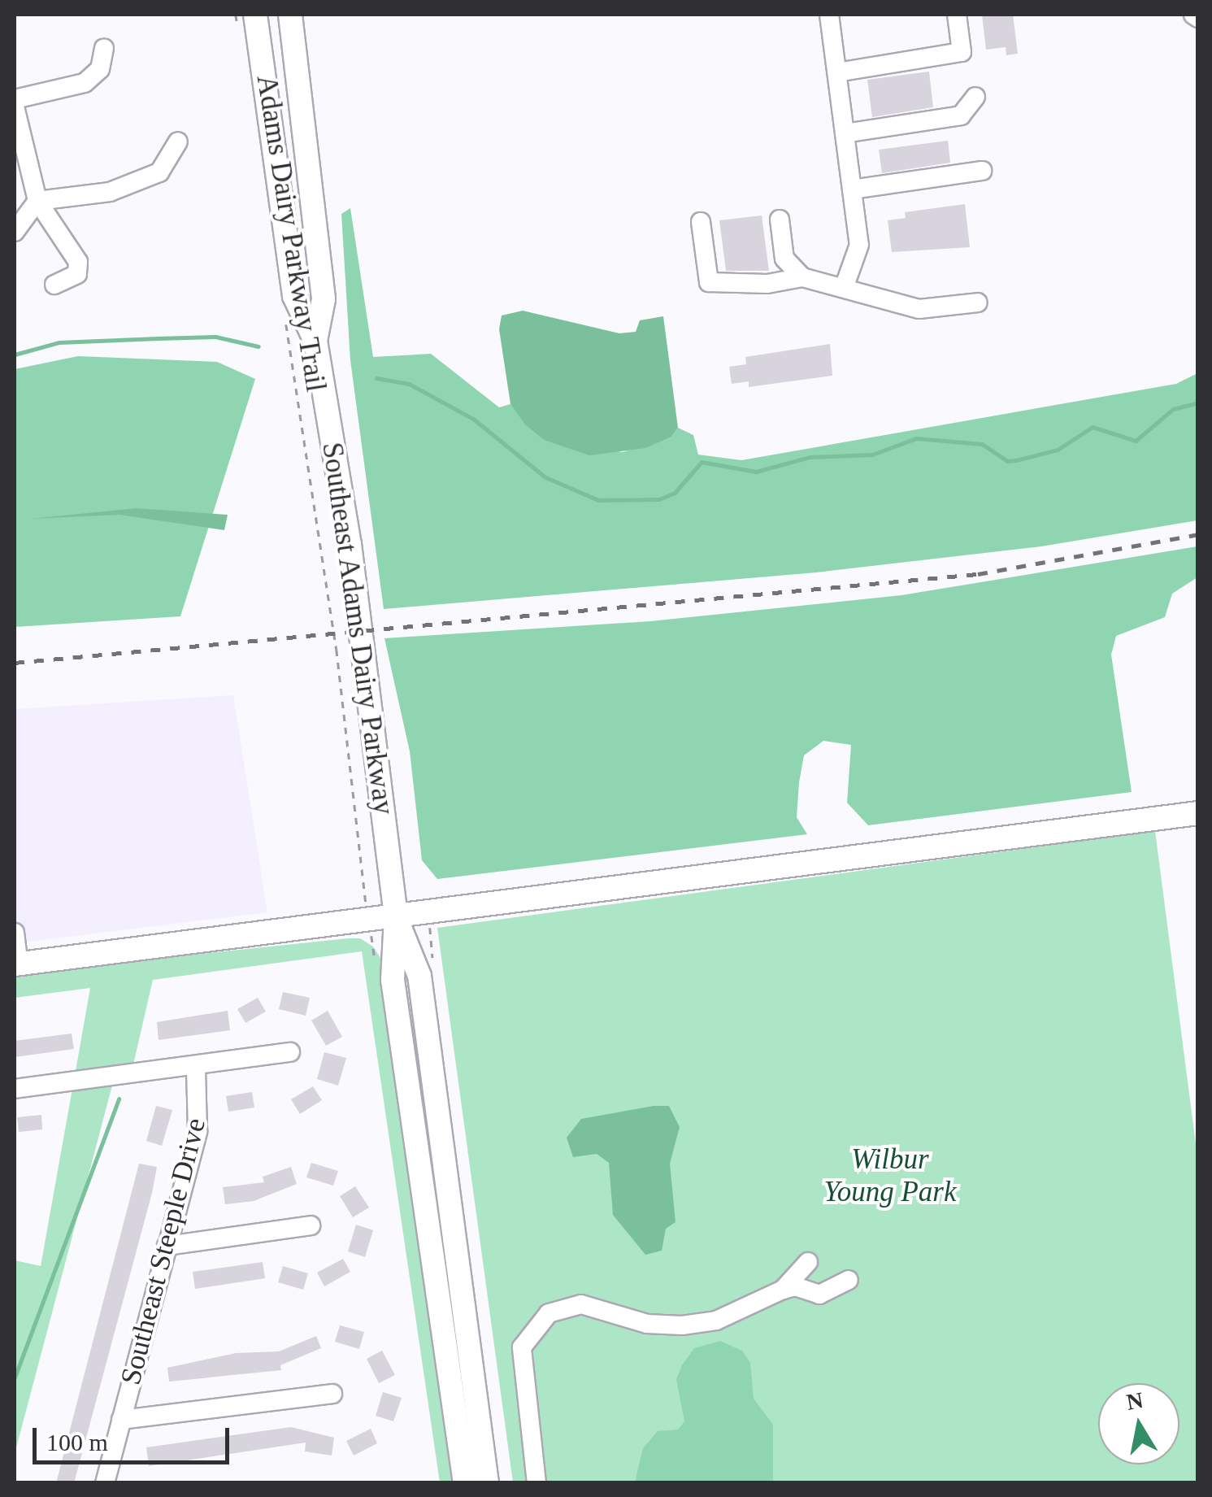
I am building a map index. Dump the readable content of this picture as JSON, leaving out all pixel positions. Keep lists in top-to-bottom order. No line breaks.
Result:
{"streets":{"main road":["Southeast Adams Dairy Parkway"],"street":["Southeast Steeple Drive"],"path":["Adams Dairy Parkway Trail"]},"parks":["Wilbur Young Park"],"scale_bar":"100 m","north":"top"}
